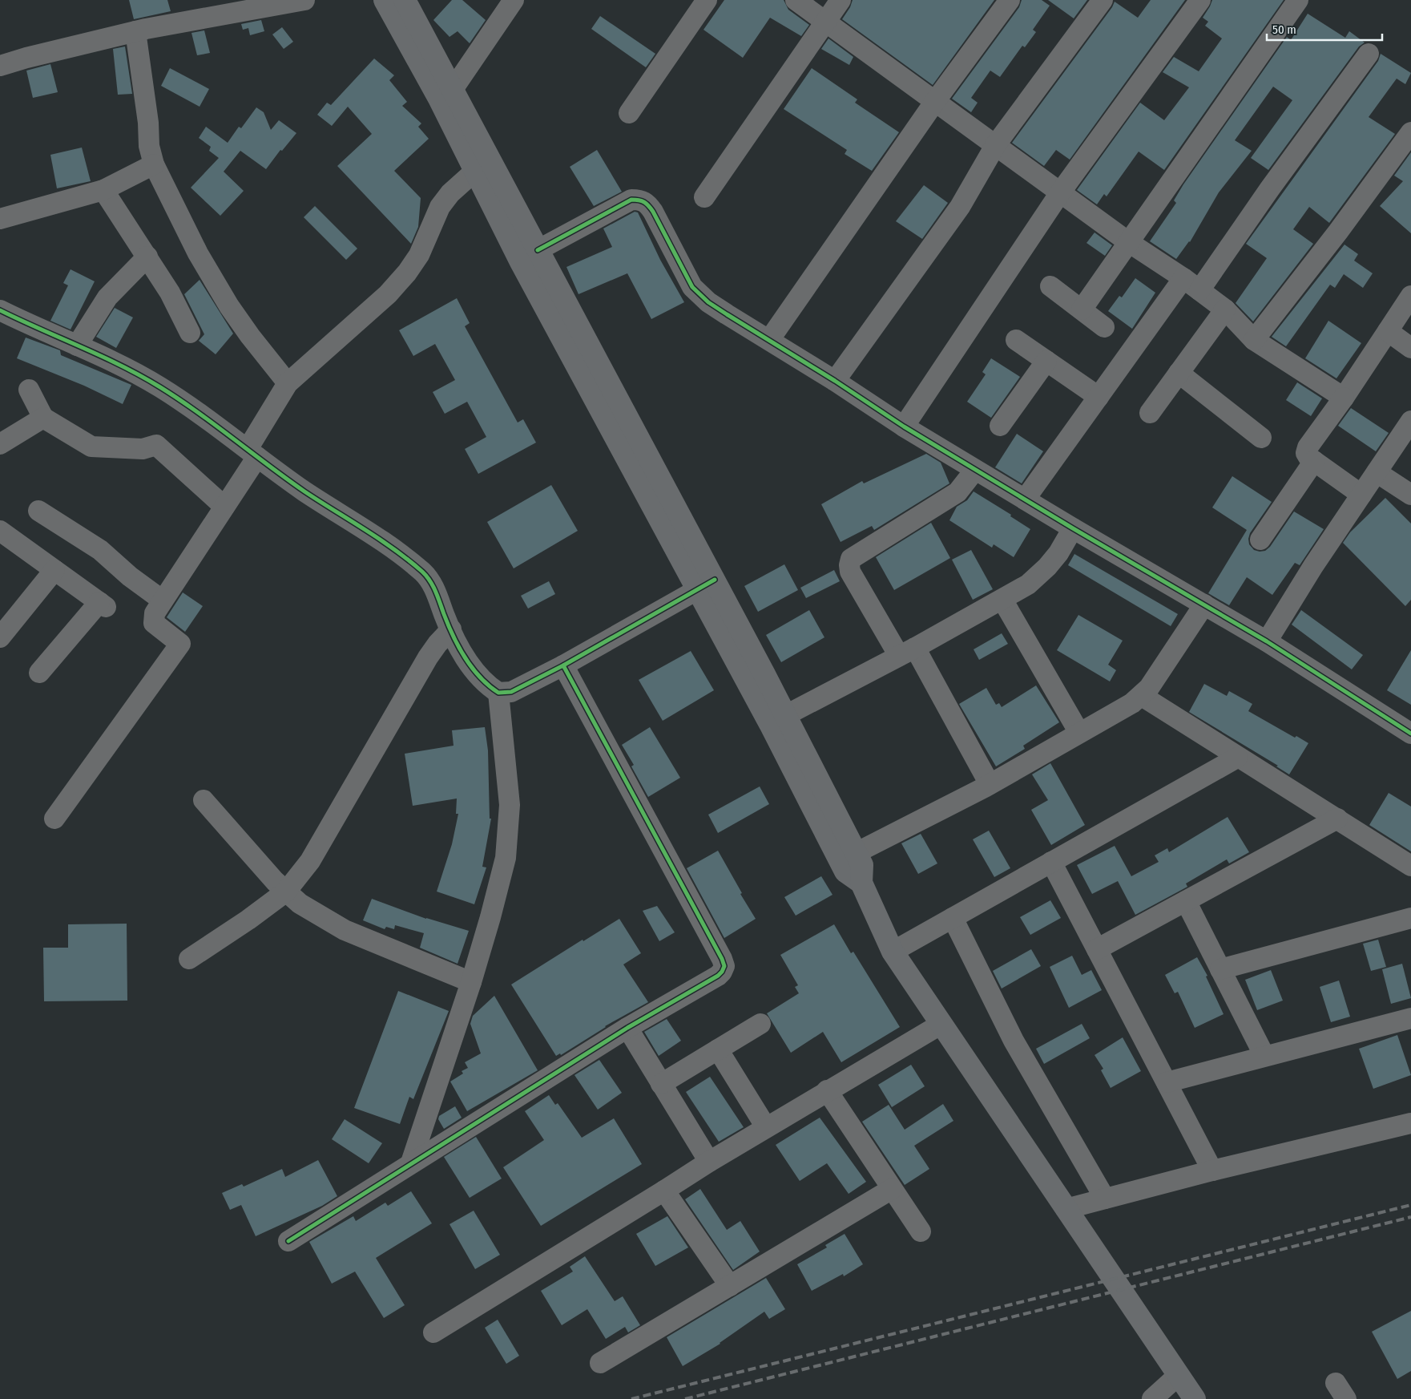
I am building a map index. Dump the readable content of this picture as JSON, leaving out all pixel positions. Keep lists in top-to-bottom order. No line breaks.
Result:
{"scale_bar":"50 m"}
